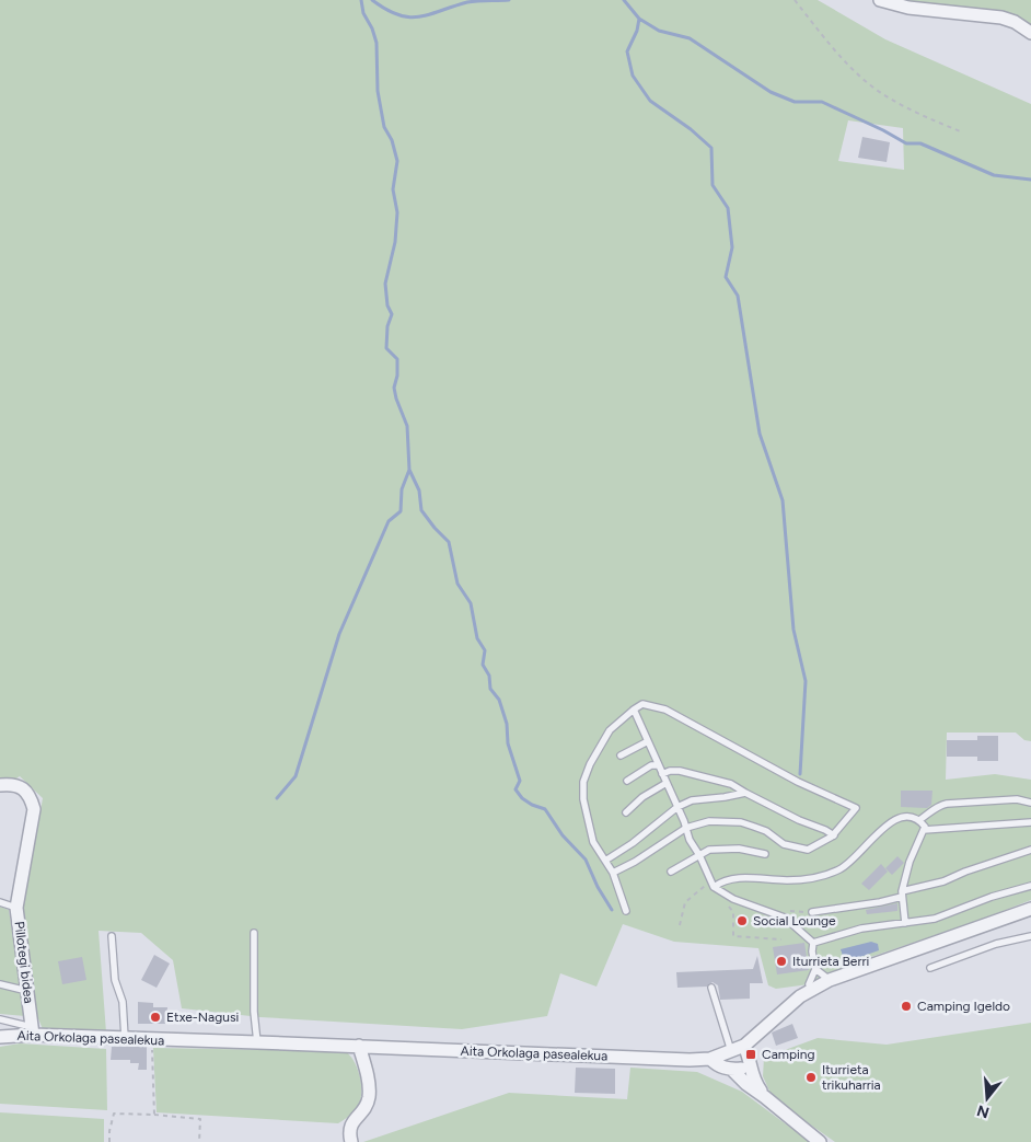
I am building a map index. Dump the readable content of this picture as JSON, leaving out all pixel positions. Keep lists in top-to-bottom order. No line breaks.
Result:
{"streets":{"street":["Pillotegi bidea","Aita Orkolaga pasealekua"]},"crossings":[["Pillotegi bidea","Aita Orkolaga pasealekua"]],"places":{"other":["Social Lounge","Iturrieta Berri","Camping Igeldo","Etxe-Nagusi","Iturrieta trikuharria"],"transit":["Camping"]},"north":"bottom"}
